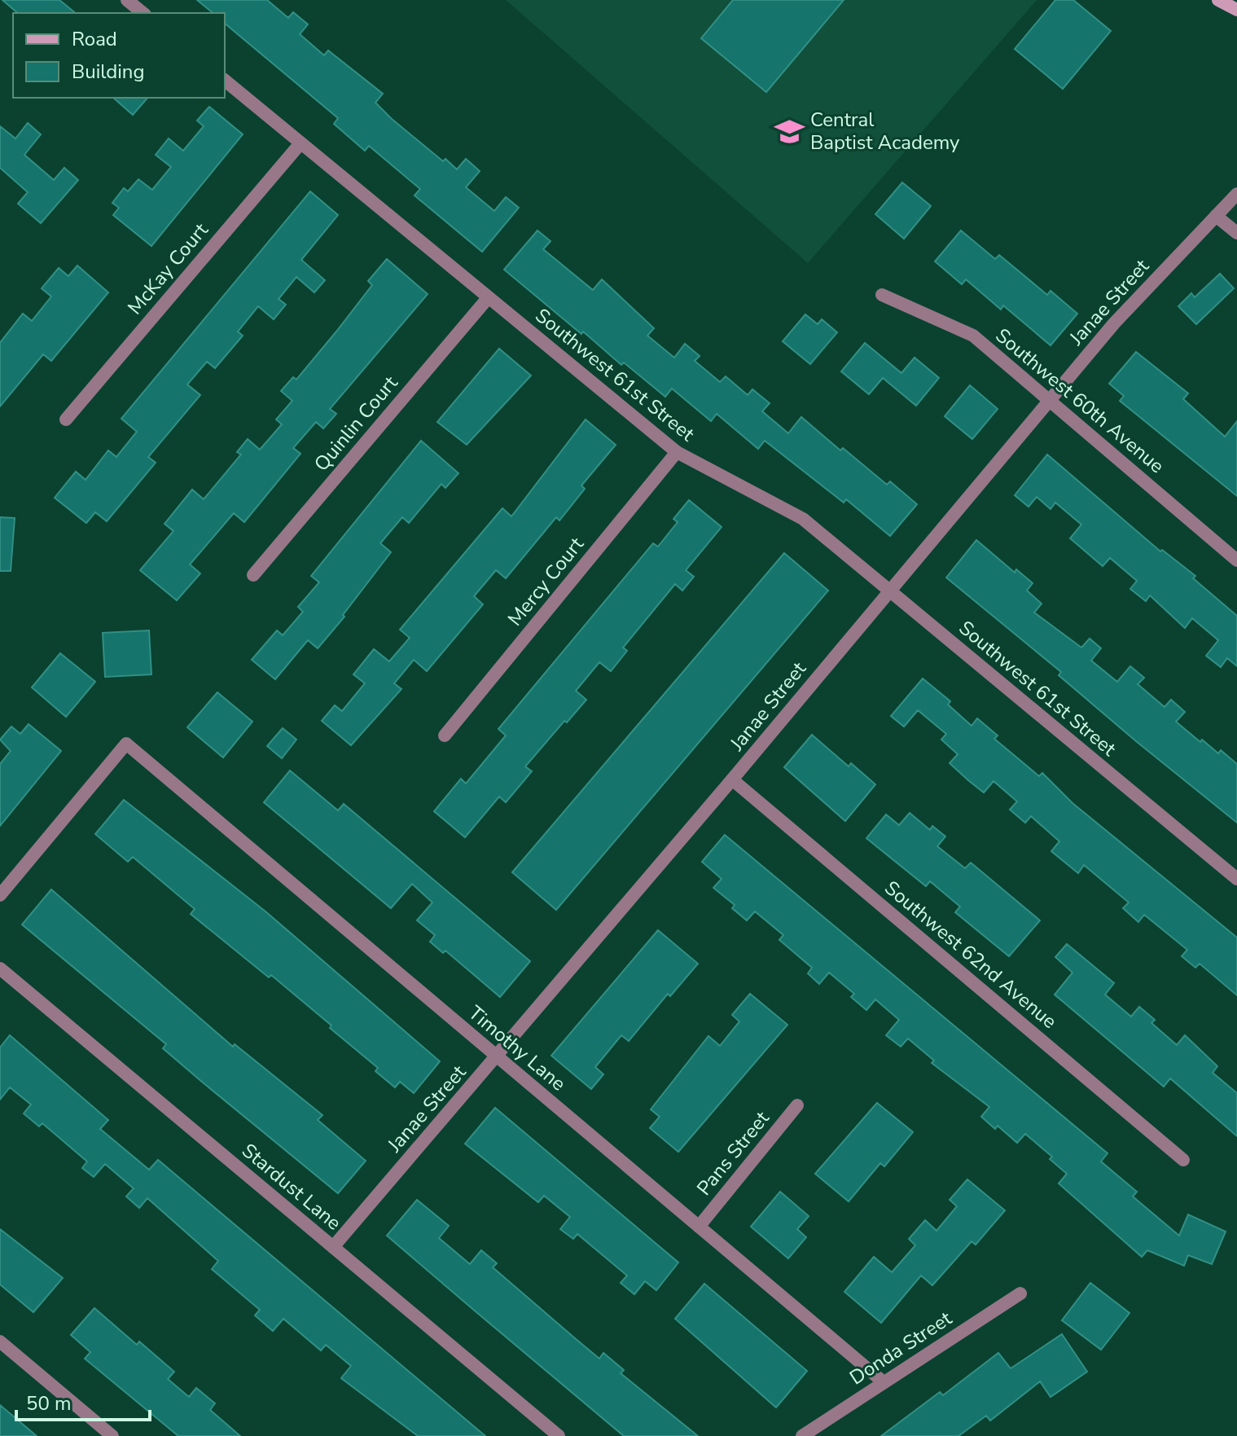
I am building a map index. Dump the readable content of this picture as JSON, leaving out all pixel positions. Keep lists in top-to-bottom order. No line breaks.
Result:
{"streets":{"street":["McKay Court","Janae Street","Southwest 61st Street","Southwest 60th Avenue","Quinlin Court","Mercy Court","Southwest 62nd Avenue","Timothy Lane","Pans Street","Stardust Lane","Donda Street"]},"crossings":[["McKay Court","Southwest 61st Street"],["Janae Street","Southwest 61st Street"],["Janae Street","Southwest 60th Avenue"],["Janae Street","Southwest 62nd Avenue"],["Janae Street","Timothy Lane"],["Janae Street","Stardust Lane"],["Southwest 61st Street","Quinlin Court"],["Southwest 61st Street","Mercy Court"],["Timothy Lane","Pans Street"],["Timothy Lane","Donda Street"]],"places":{"school or university":["Central Baptist Academy"]},"legend":["Road","Building"],"scale_bar":"50 m"}
